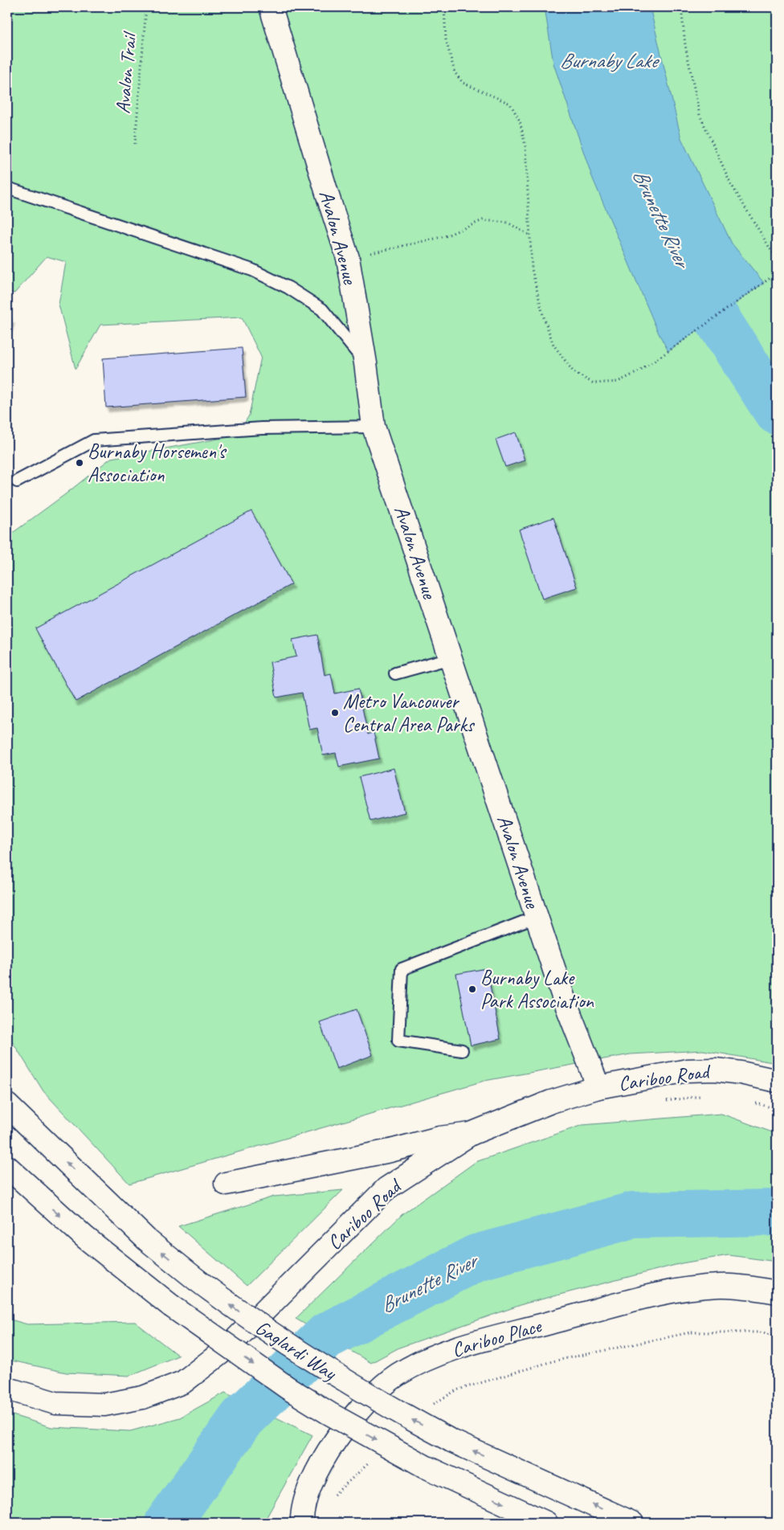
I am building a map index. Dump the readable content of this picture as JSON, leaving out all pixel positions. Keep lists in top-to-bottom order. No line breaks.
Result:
{"streets":{"street":["Avalon Avenue","Cariboo Road","Cariboo Place","Gaglardi Way"],"path":["Avalon Trail"]},"crossings":[["Avalon Avenue","Cariboo Road"]],"water":["Burnaby Lake","Brunette River"],"places":["Burnaby Horsemen's Association","Metro Vancouver Central Area Parks","Burnaby Lake Park Association"]}
